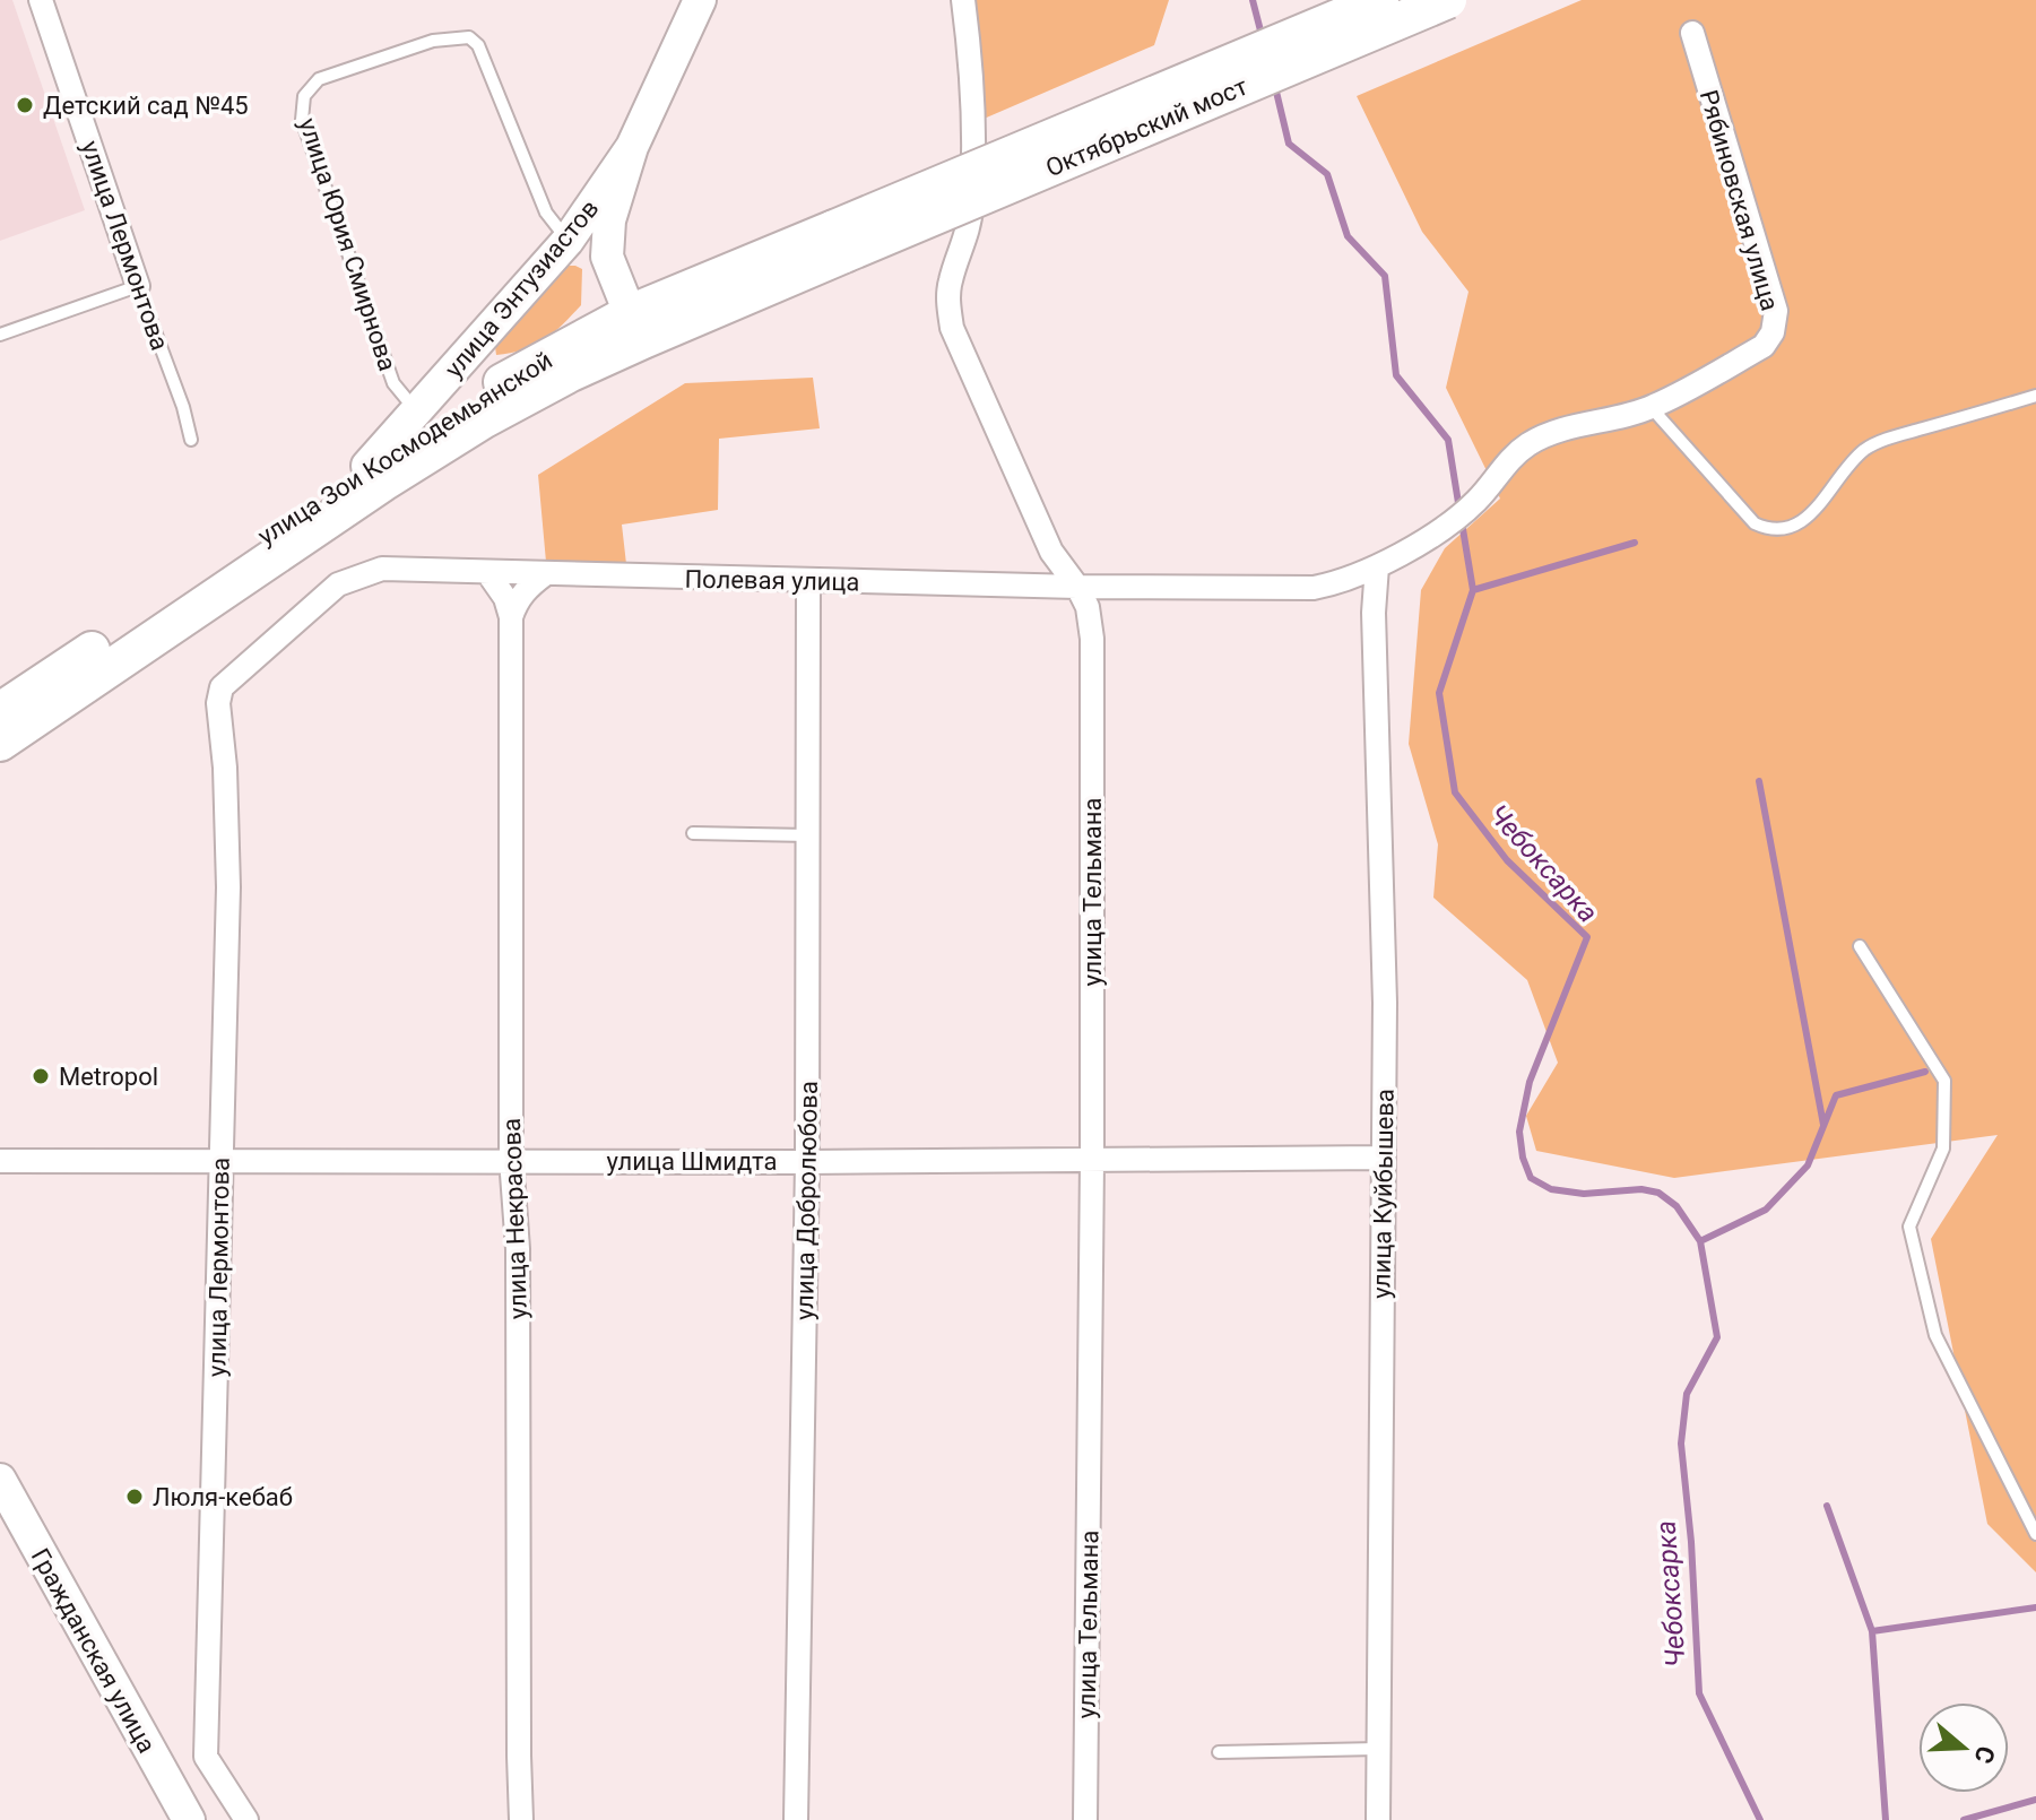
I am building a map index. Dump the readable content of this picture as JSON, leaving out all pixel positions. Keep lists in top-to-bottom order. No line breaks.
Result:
{"streets":{"main road":["Октябрьский мост","улица Энтузиастов","улица Зои Космодемьянской","Гражданская улица"],"street":["Рябиновская улица","улица Лермонтова","Полевая улица","улица Тельмана","улица Шмидта","улица Куйбышева","улица Добролюбова","улица Некрасова"],"lane":["улица Юрия Смирнова"]},"crossings":[["Октябрьский мост","улица Зои Космодемьянской"],["Рябиновская улица","Полевая улица"],["улица Юрия Смирнова","улица Энтузиастов"],["улица Лермонтова","Полевая улица"],["улица Лермонтова","улица Шмидта"],["улица Энтузиастов","улица Зои Космодемьянской"],["Полевая улица","улица Тельмана"],["Полевая улица","улица Куйбышева"],["Полевая улица","улица Добролюбова"],["Полевая улица","улица Некрасова"],["улица Тельмана","улица Шмидта"],["улица Шмидта","улица Куйбышева"],["улица Шмидта","улица Добролюбова"],["улица Шмидта","улица Некрасова"]],"water":["Чебоксарка"],"places":["Детский сад №45","Metropol","Люля-кебаб"],"north":"right"}
